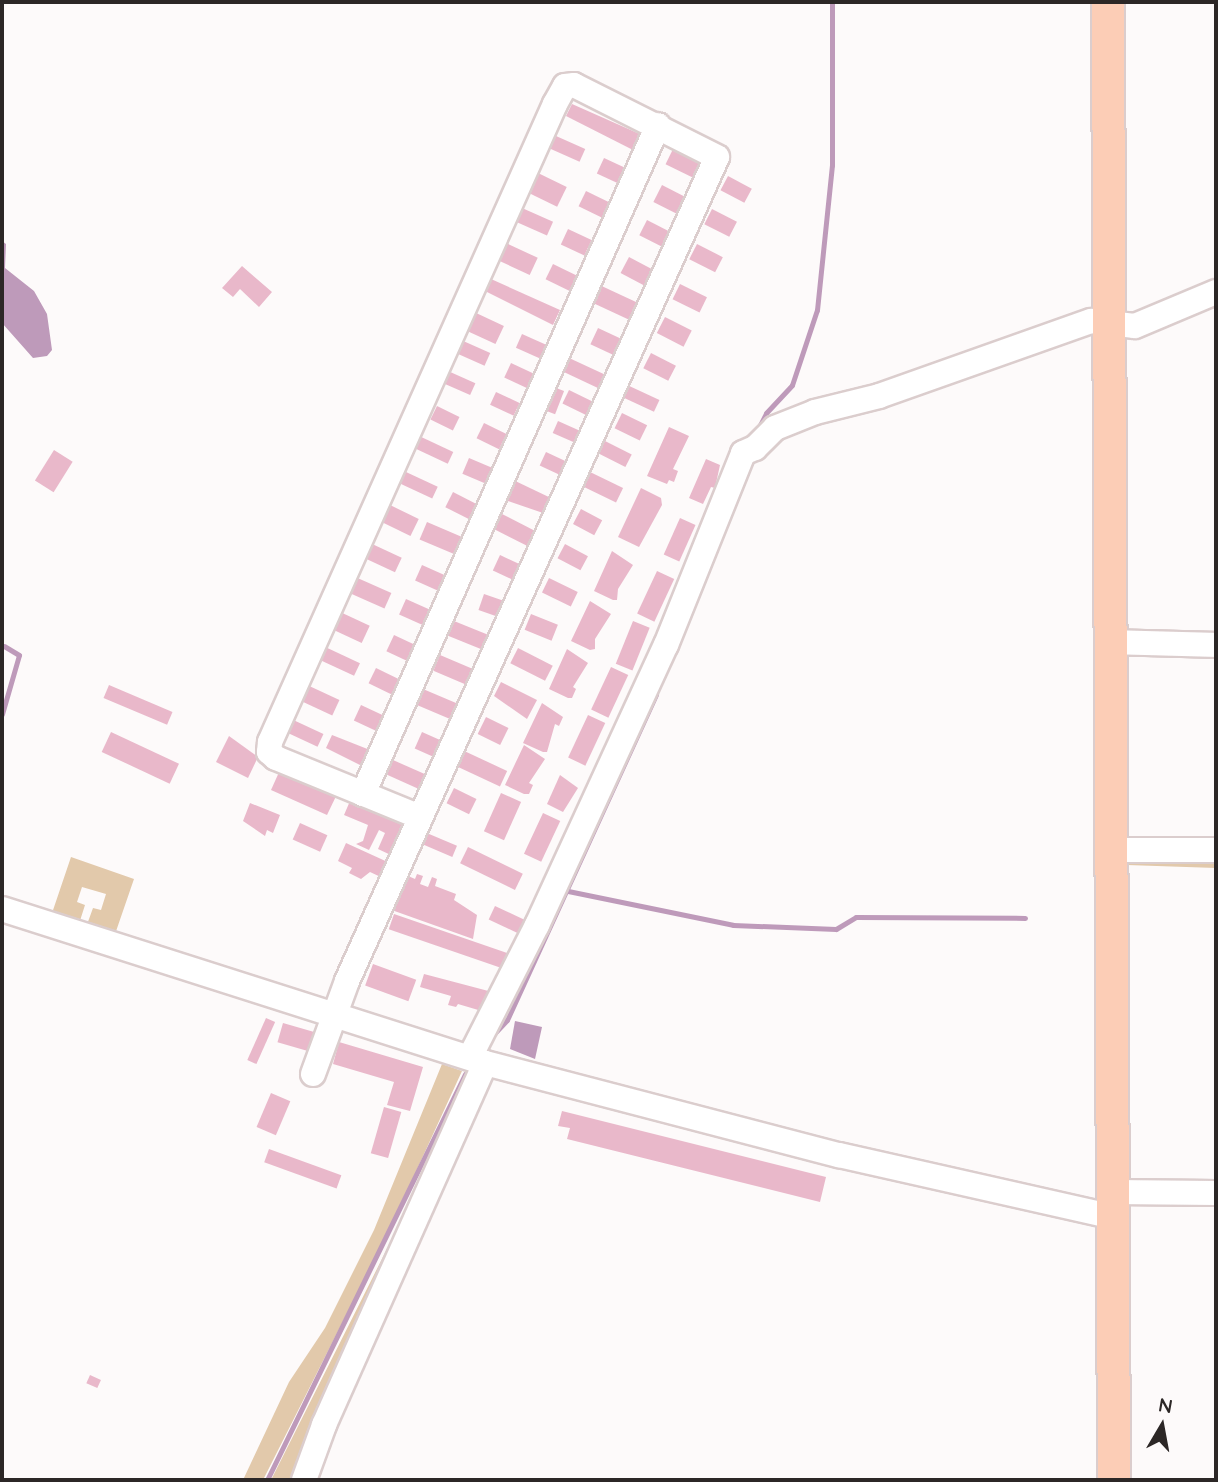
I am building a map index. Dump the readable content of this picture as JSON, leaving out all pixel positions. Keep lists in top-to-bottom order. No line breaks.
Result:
{"north":"top"}
